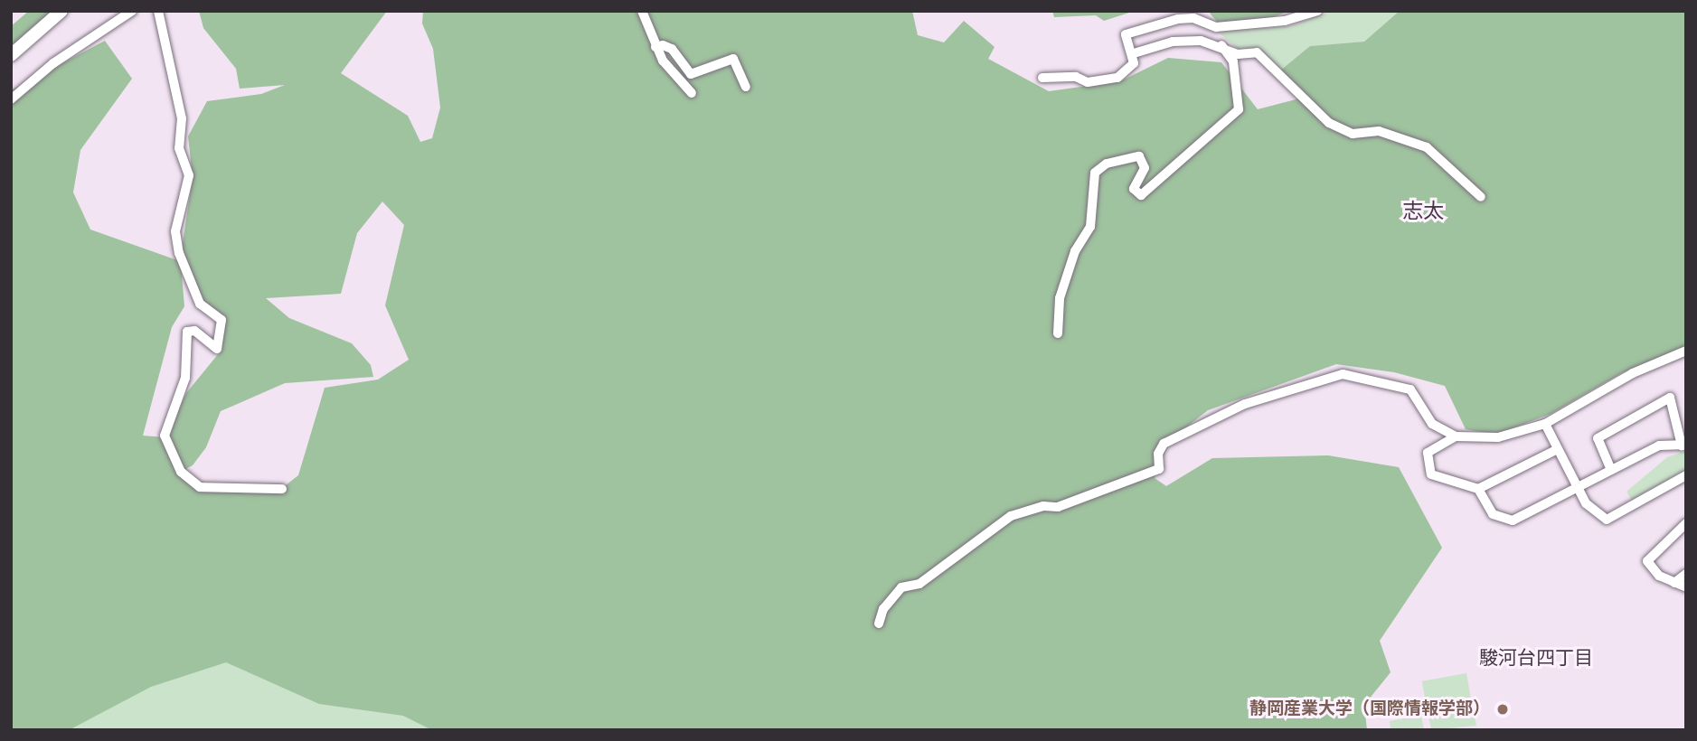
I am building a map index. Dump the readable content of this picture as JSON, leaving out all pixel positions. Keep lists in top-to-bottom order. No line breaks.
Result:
{"districts":["志太","駿河台四丁目"],"places":["静岡産業大学（国際情報学部）"]}
